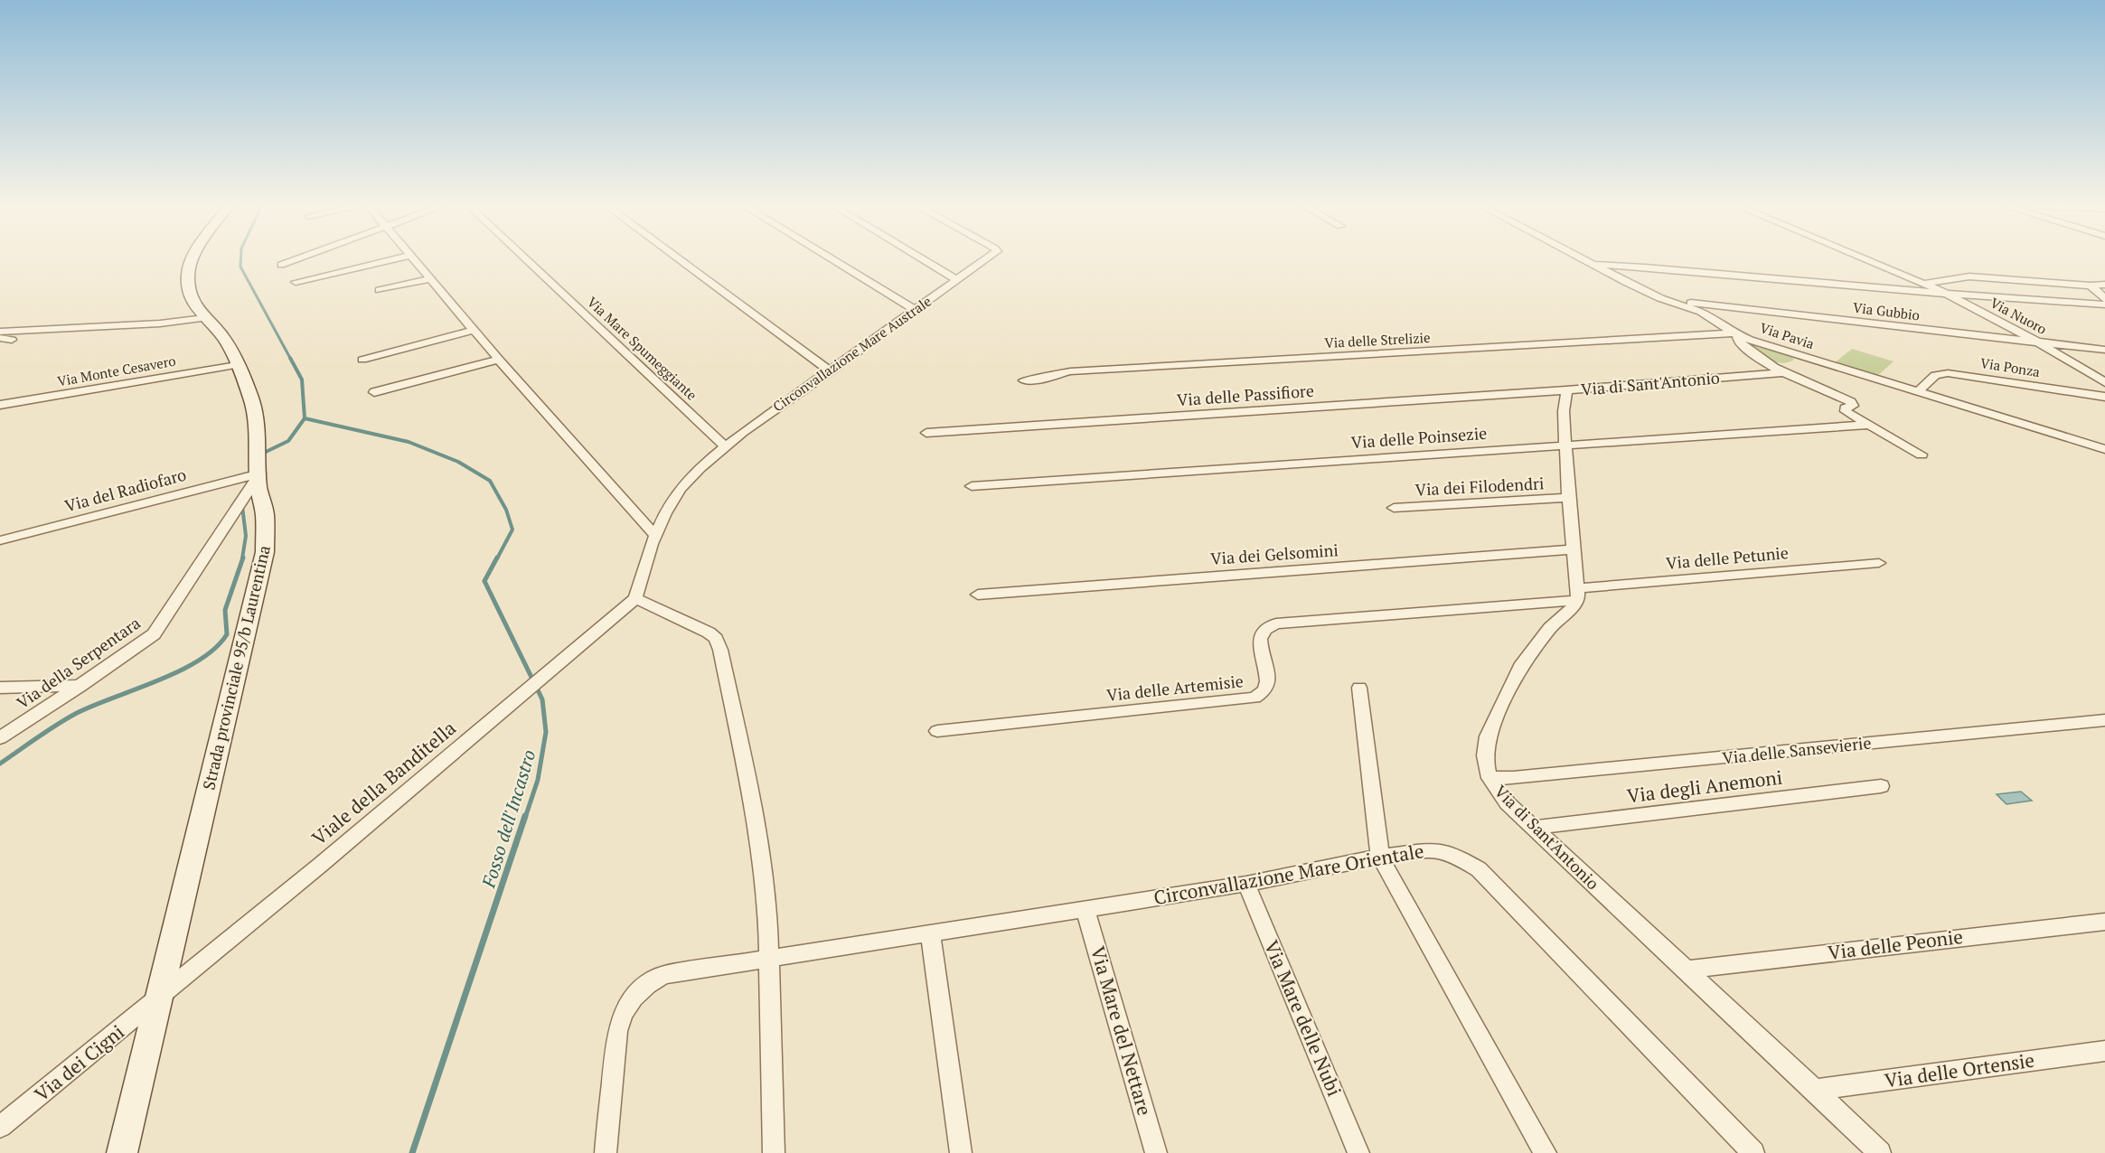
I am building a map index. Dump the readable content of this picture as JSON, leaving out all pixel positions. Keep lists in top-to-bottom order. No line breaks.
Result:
{"streets":{"main road":["Strada provinciale 95/b Laurentina"],"street":["Via Gubbio","Via Nuoro","Via Pavia","Via delle Strelizie","Via Mare Spumeggiante","Circonvallazione Mare Australe","Via Ponza","Via Monte Cesavero","Via di Sant'Antonio","Via delle Passifiore","Via delle Poinsezie","Via dei Filodendri","Via del Radiofaro","Via dei Gelsomini","Via delle Petunie","Via della Serpentara","Via delle Artemisie","Via delle Sansevierie","Viale della Banditella","Via degli Anemoni","Circonvallazione Mare Orientale","Via delle Peonie","Via Mare delle Nubi","Via Mare del Nettare","Via dei Cigni","Via delle Ortensie"]},"crossings":[["Via Gubbio","Via Nuoro"],["Via Gubbio","Via Pavia"],["Via Pavia","Via delle Strelizie"],["Via Pavia","Via Ponza"],["Via Mare Spumeggiante","Circonvallazione Mare Australe"],["Circonvallazione Mare Australe","Viale della Banditella"],["Via Monte Cesavero","Strada provinciale 95/b Laurentina"],["Via di Sant'Antonio","Via delle Passifiore"],["Via di Sant'Antonio","Via delle Poinsezie"],["Via di Sant'Antonio","Via dei Filodendri"],["Via di Sant'Antonio","Via dei Gelsomini"],["Via di Sant'Antonio","Via delle Petunie"],["Via di Sant'Antonio","Via delle Artemisie"],["Via di Sant'Antonio","Via delle Sansevierie"],["Via di Sant'Antonio","Via degli Anemoni"],["Via di Sant'Antonio","Via delle Peonie"],["Via di Sant'Antonio","Via delle Ortensie"],["Via del Radiofaro","Via della Serpentara"],["Via del Radiofaro","Strada provinciale 95/b Laurentina"],["Via delle Petunie","Via delle Artemisie"],["Via della Serpentara","Strada provinciale 95/b Laurentina"],["Strada provinciale 95/b Laurentina","Viale della Banditella"],["Strada provinciale 95/b Laurentina","Via dei Cigni"],["Viale della Banditella","Via dei Cigni"],["Circonvallazione Mare Orientale","Via Mare delle Nubi"],["Circonvallazione Mare Orientale","Via Mare del Nettare"]],"water":["Fosso dell'Incastro"]}
